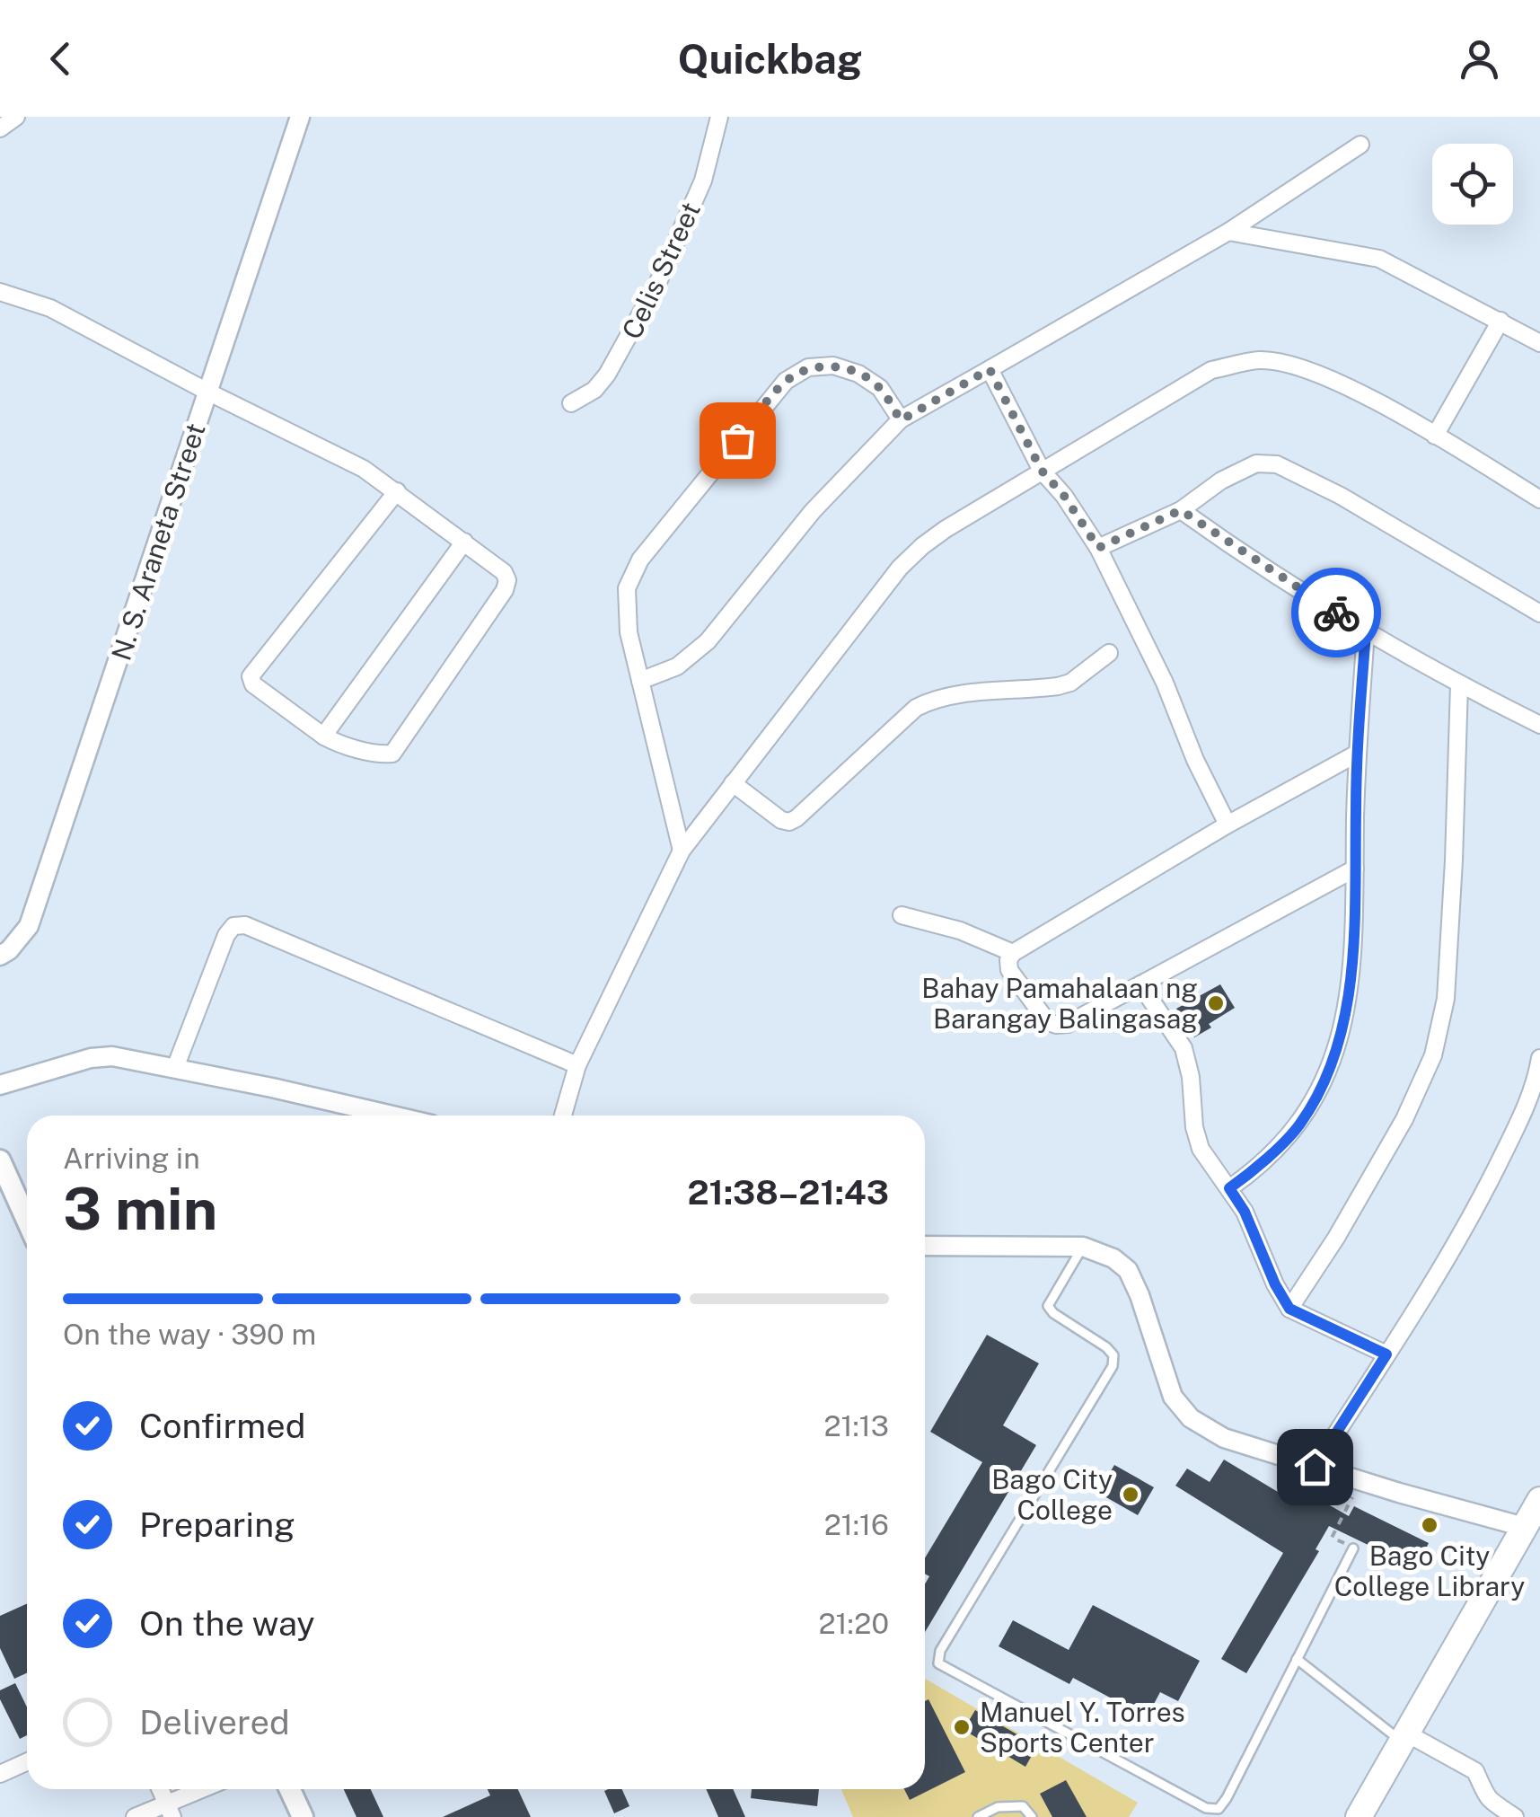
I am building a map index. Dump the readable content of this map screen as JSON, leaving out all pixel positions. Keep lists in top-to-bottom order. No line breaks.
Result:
{"streets":{"street":["Celis Street","N. S. Araneta Street"]},"places":["Bahay Pamahalaan ng Barangay Balingasag","Bago City College","Bago City College Library","Manuel Y. Torres Sports Center"],"page":{"header":"Quickbag","heading":["3 min","Arriving in","21:38–21:43"],"bar":"On the way · 390 m","list":[["Confirmed","21:13"],["Preparing","21:16"],["On the way","21:20"],"Delivered"]}}
